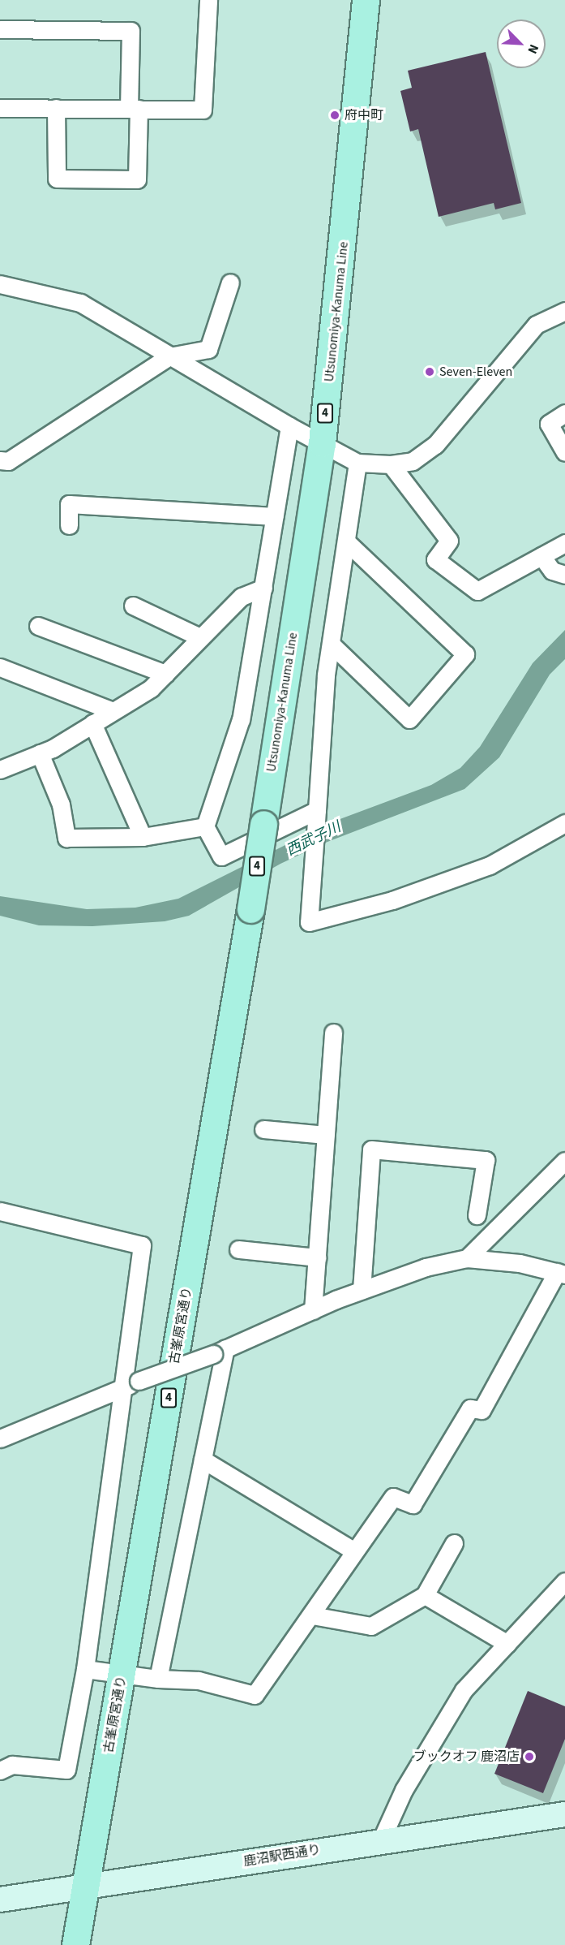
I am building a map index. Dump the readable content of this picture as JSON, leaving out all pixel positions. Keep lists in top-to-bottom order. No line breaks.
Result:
{"streets":{"main road":["Utsunomiya-Kanuma Line","4","古峯原宮通り"],"street":["鹿沼駅西通り"]},"crossings":[["Utsunomiya-Kanuma Line","古峯原宮通り"],["4","古峯原宮通り"],["4","鹿沼駅西通り"],["古峯原宮通り","鹿沼駅西通り"]],"water":["西武子川"],"places":["府中町","Seven-Eleven","ブックオフ 鹿沼店"],"north":"bottom right"}
